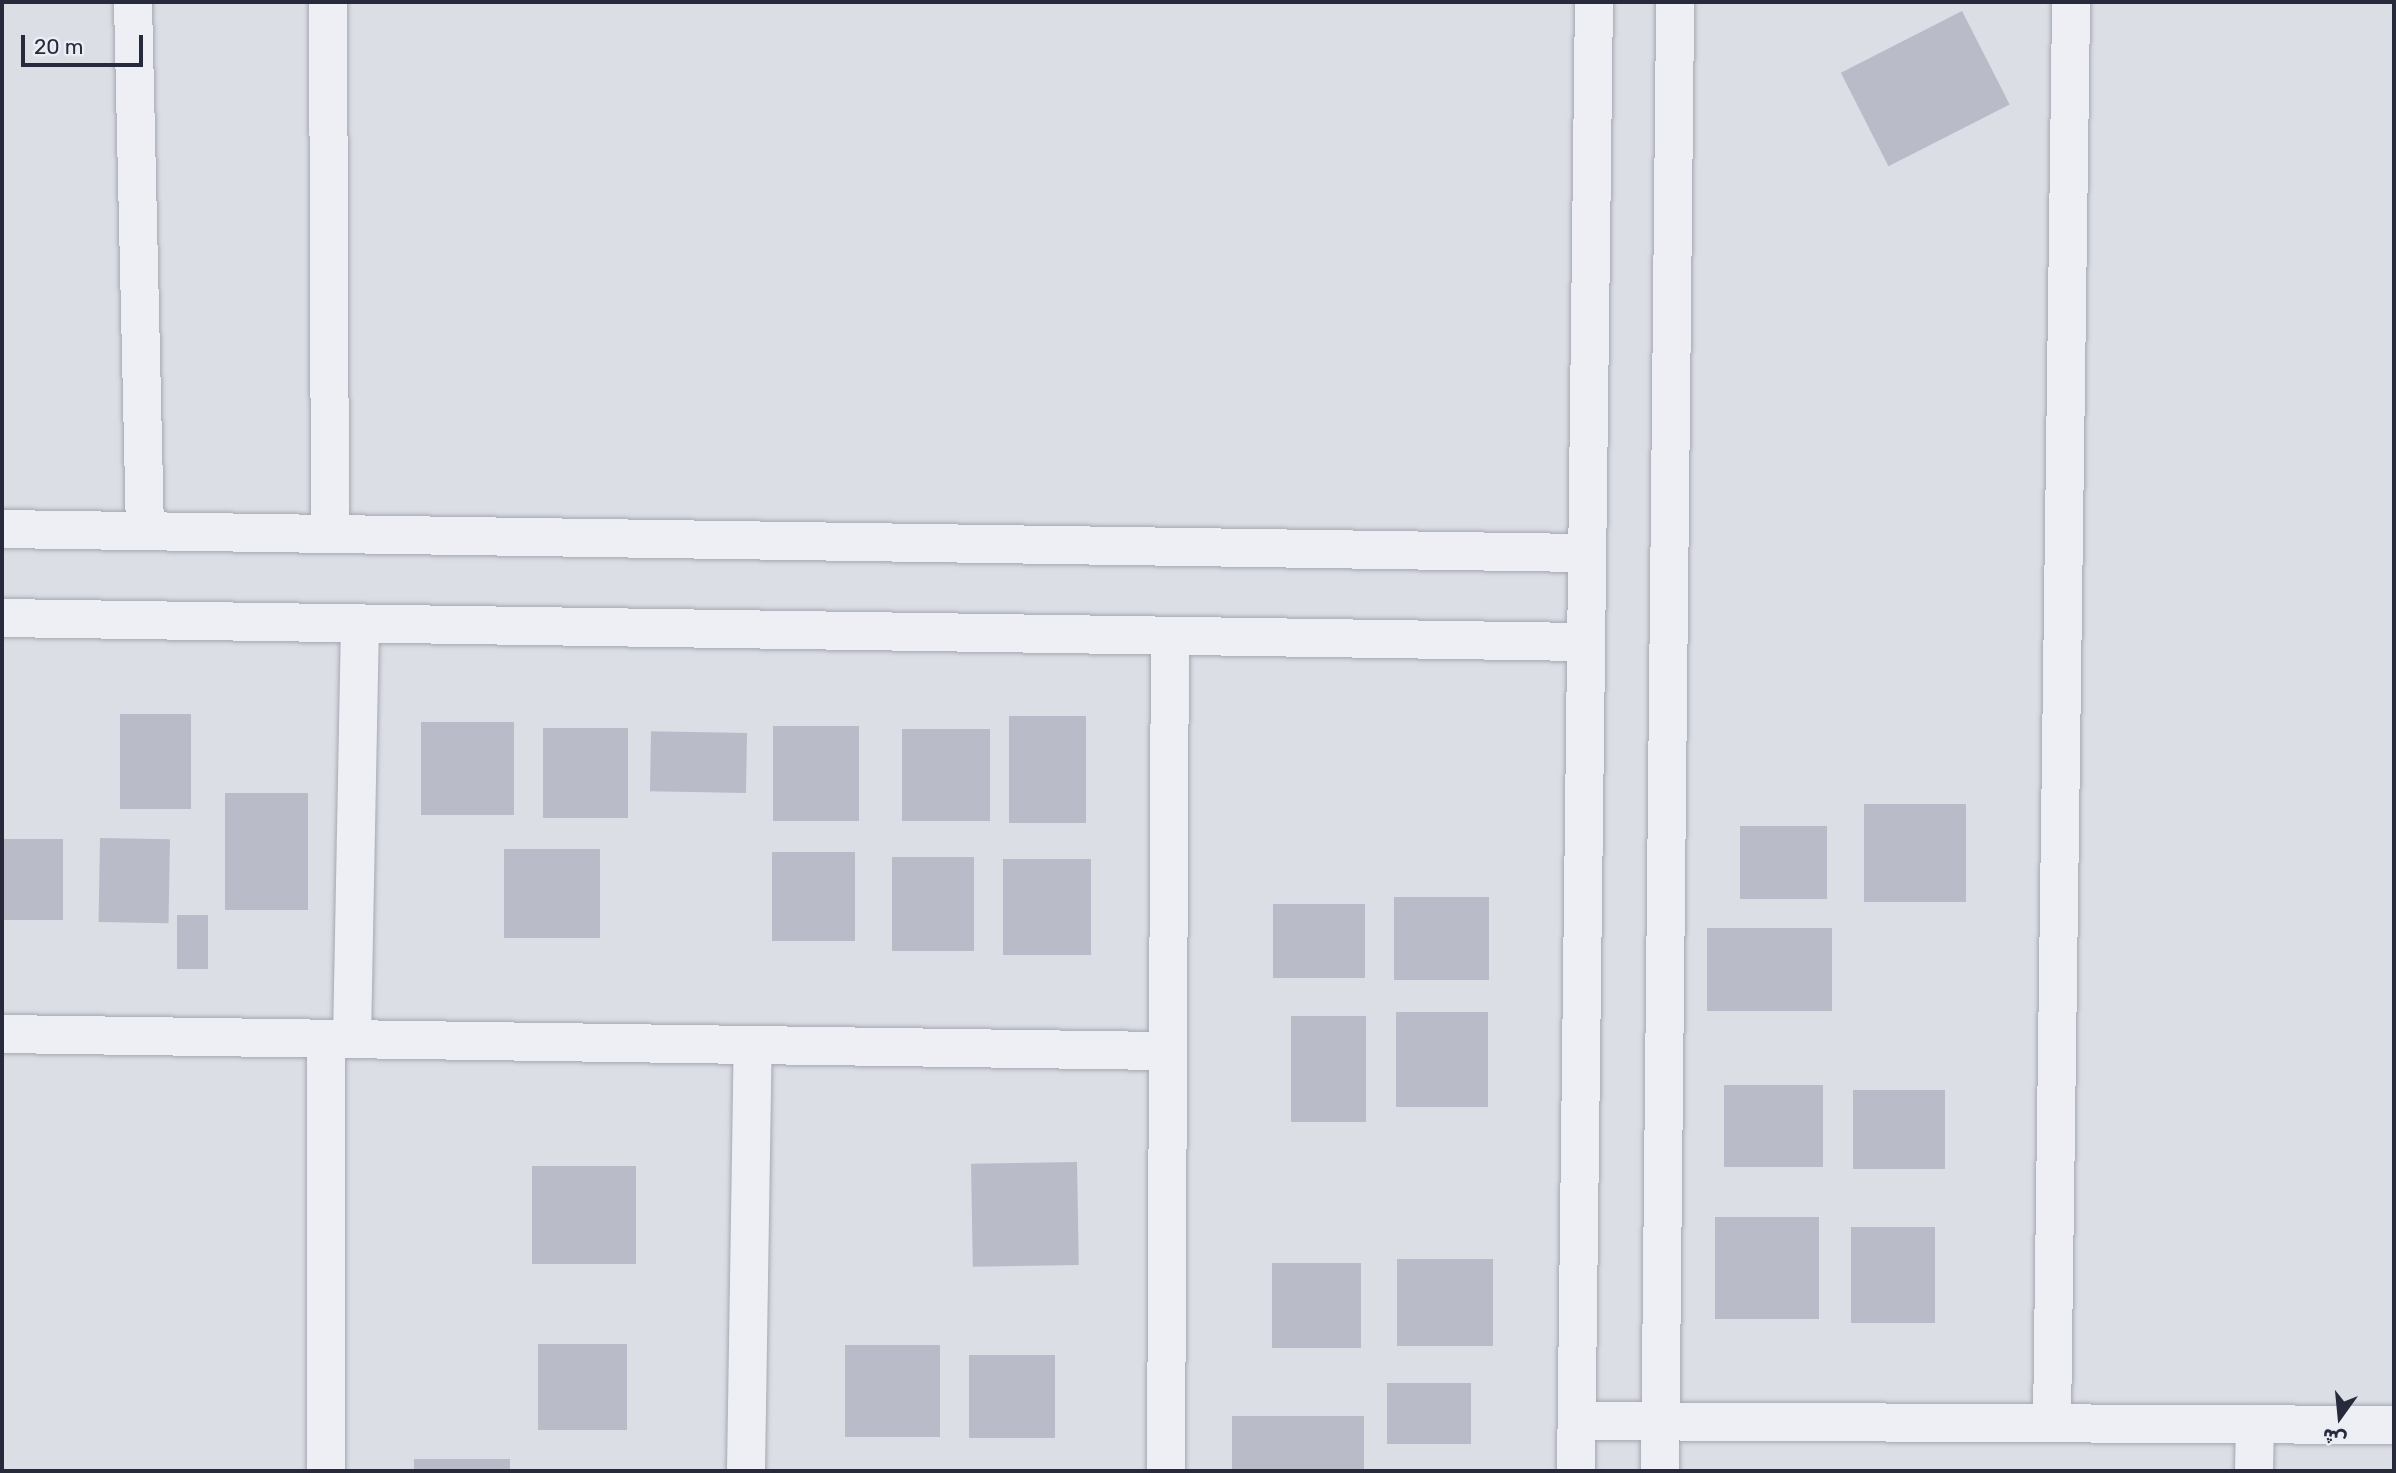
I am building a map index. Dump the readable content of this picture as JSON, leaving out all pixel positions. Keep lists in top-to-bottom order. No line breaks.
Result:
{"scale_bar":"20 m","north":"bottom"}
